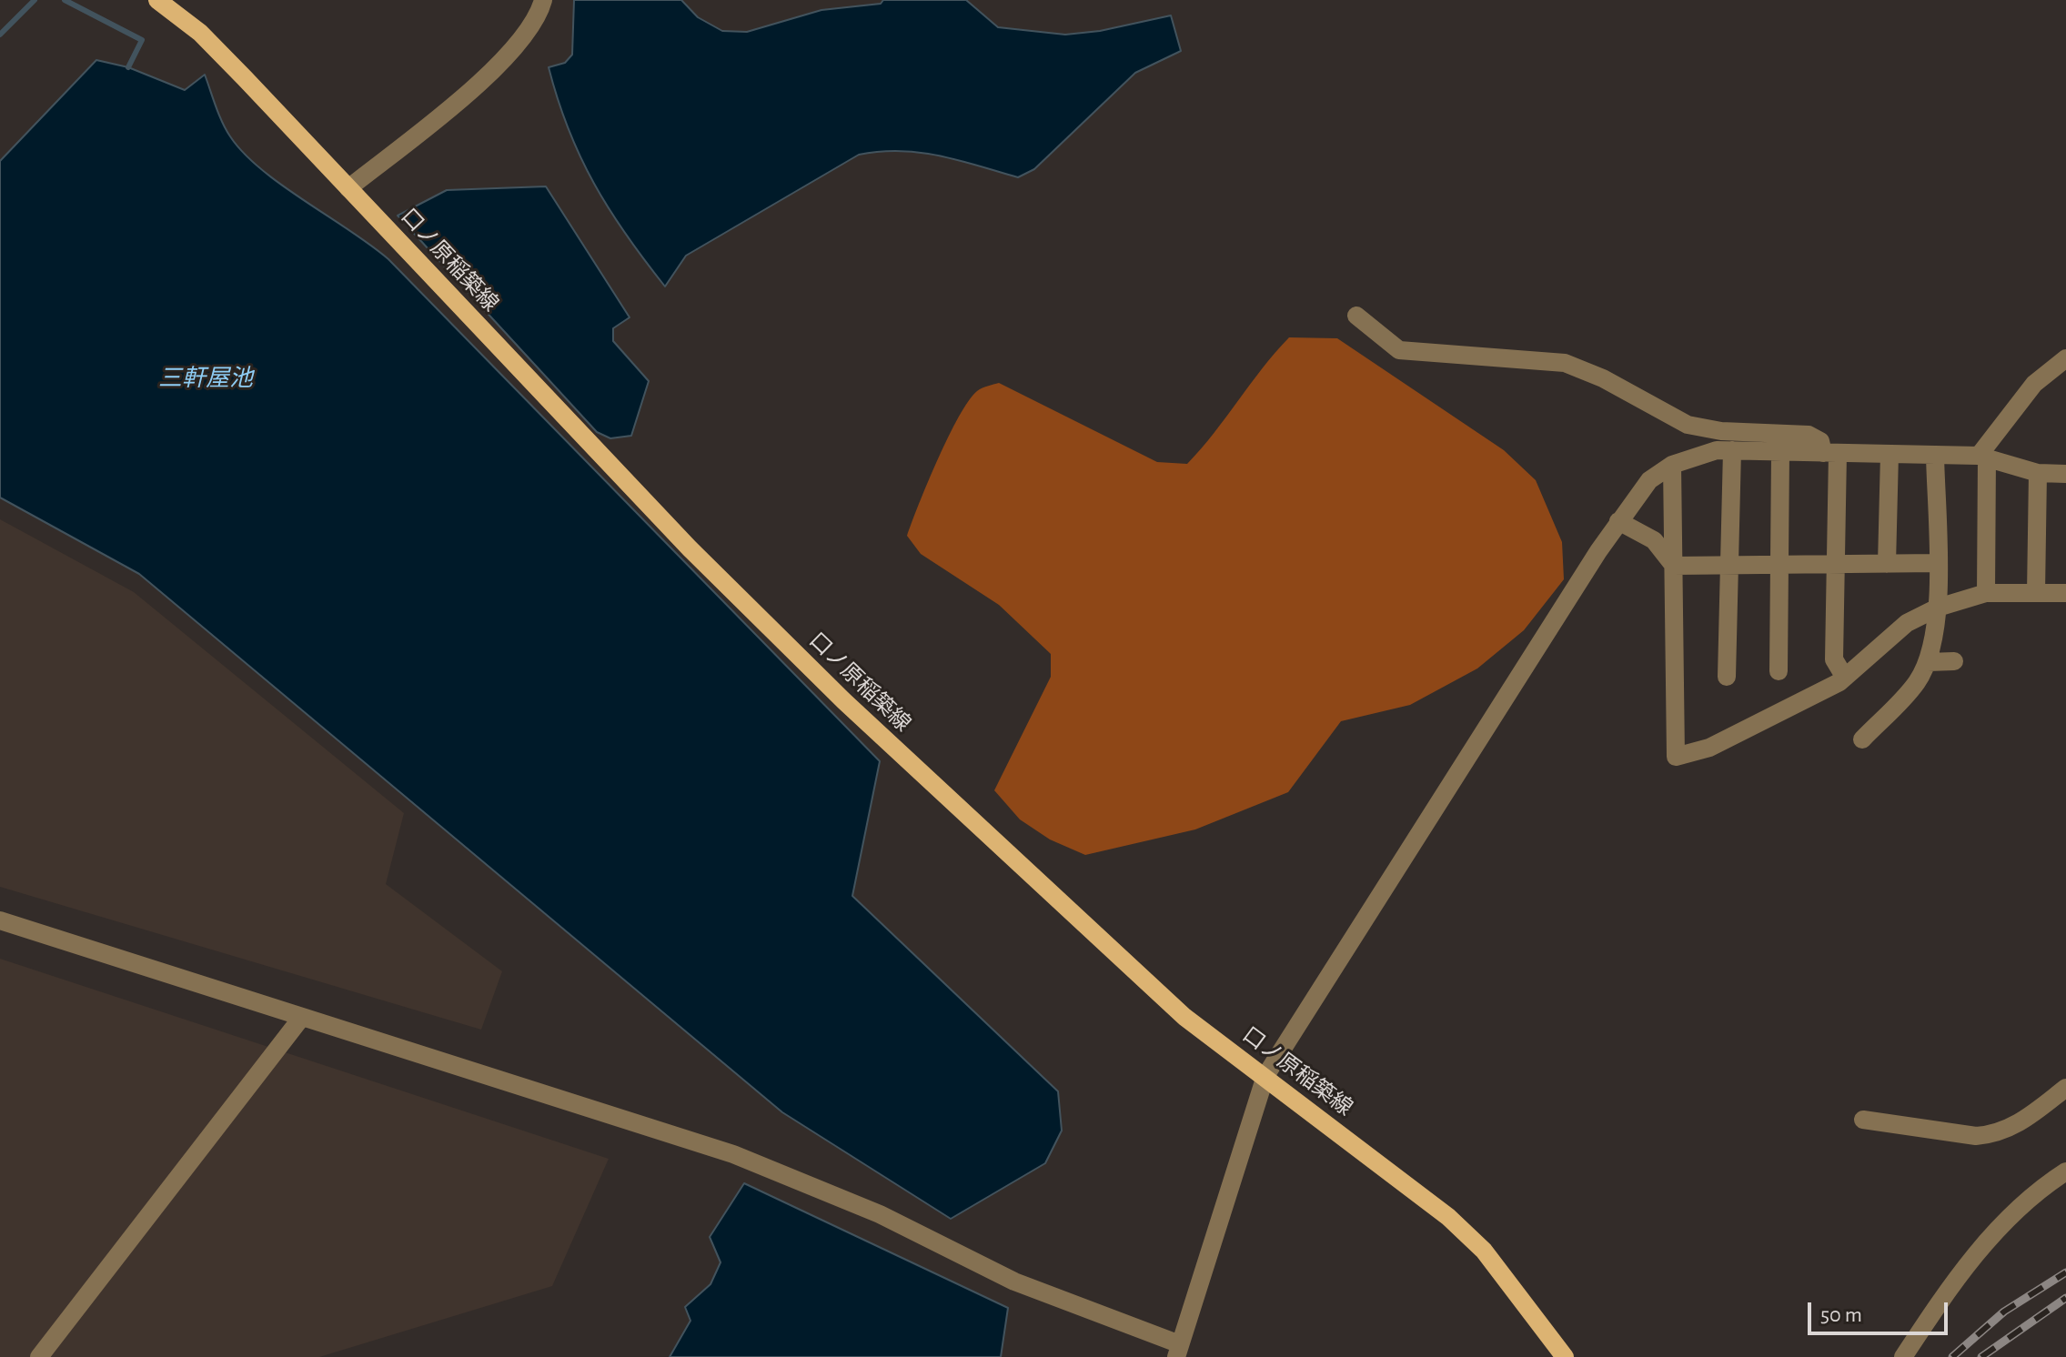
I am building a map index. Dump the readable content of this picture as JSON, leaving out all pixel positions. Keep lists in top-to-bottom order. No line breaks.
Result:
{"streets":{"main road":["口ノ原稲築線"]},"water":["三軒屋池"],"scale_bar":"50 m"}
